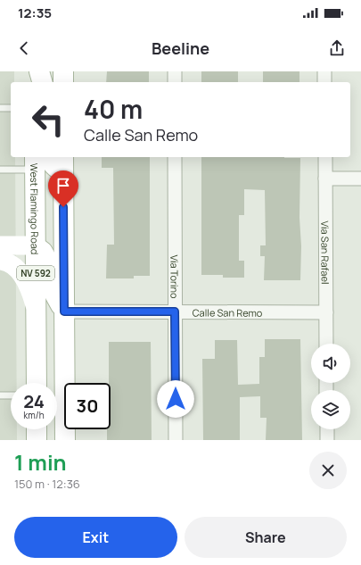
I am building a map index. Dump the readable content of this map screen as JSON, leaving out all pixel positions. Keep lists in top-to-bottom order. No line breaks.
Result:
{"streets":{"main road":["West Flamingo Road","NV 592"],"street":["Via San Rafael","Via Torino","Calle San Remo"]},"crossings":[["Via San Rafael","Calle San Remo"],["NV 592","Calle San Remo"],["Via Torino","Calle San Remo"]],"page":{"status":"12:35","header":"Beeline","turn":["40 m","Calle San Remo"],"speed":"24 km/h","limit":"30","heading":["1 min","150 m · 12:36"],"buttons":["Exit","Share"]}}
